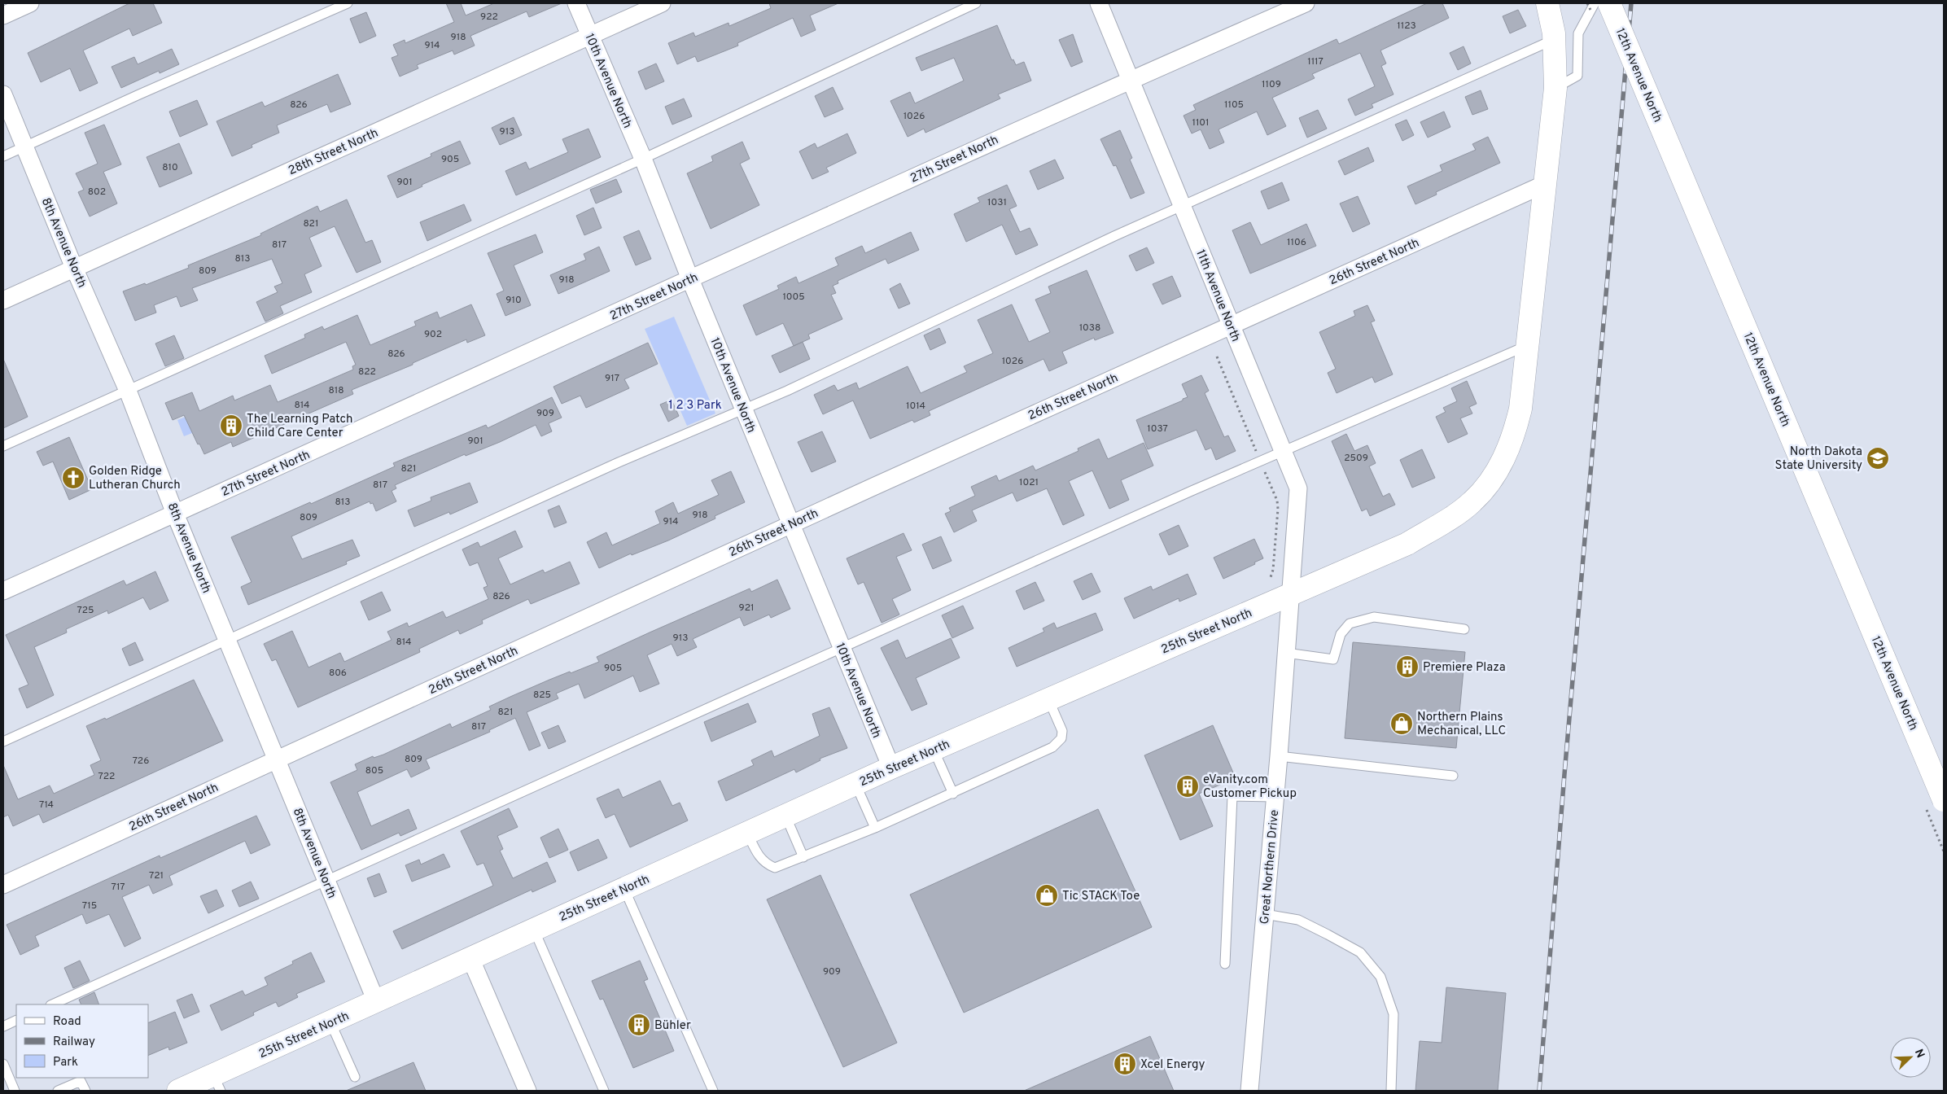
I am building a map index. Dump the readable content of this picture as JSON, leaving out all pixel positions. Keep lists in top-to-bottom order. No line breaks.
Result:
{"streets":{"street":["12th Avenue North","10th Avenue North","28th Street North","27th Street North","8th Avenue North","26th Street North","11th Avenue North","25th Street North","Great Northern Drive"]},"crossings":[["10th Avenue North","28th Street North"],["10th Avenue North","27th Street North"],["10th Avenue North","26th Street North"],["10th Avenue North","25th Street North"],["28th Street North","8th Avenue North"],["27th Street North","8th Avenue North"],["27th Street North","11th Avenue North"],["8th Avenue North","26th Street North"],["8th Avenue North","25th Street North"],["26th Street North","11th Avenue North"],["11th Avenue North","25th Street North"],["11th Avenue North","Great Northern Drive"],["25th Street North","Great Northern Drive"]],"parks":["1 2 3 Park"],"places":{"building":["The Learning Patch Child Care Center","Premiere Plaza","eVanity.com Customer Pickup","Bühler","Xcel Energy"],"school or university":["North Dakota State University"],"church":["Golden Ridge Lutheran Church"],"shop":["Northern Plains Mechanical, LLC","Tic STACK Toe"]},"house_numbers":["922","1123","918","914","1117","1109","826","1105","1026","1101","913","905","810","901","802","1031","821","1106","817","813","809","918","1005","910","1038","902","826","1026","822","917","818","814","1014","909","1037","901","2509","821","1021","817","813","918","809","914","826","921","725","913","814","905","806","825","821","817","809","726","805","722","714","721","717","715","909"],"legend":["Road","Railway","Park"],"north":"top right"}
